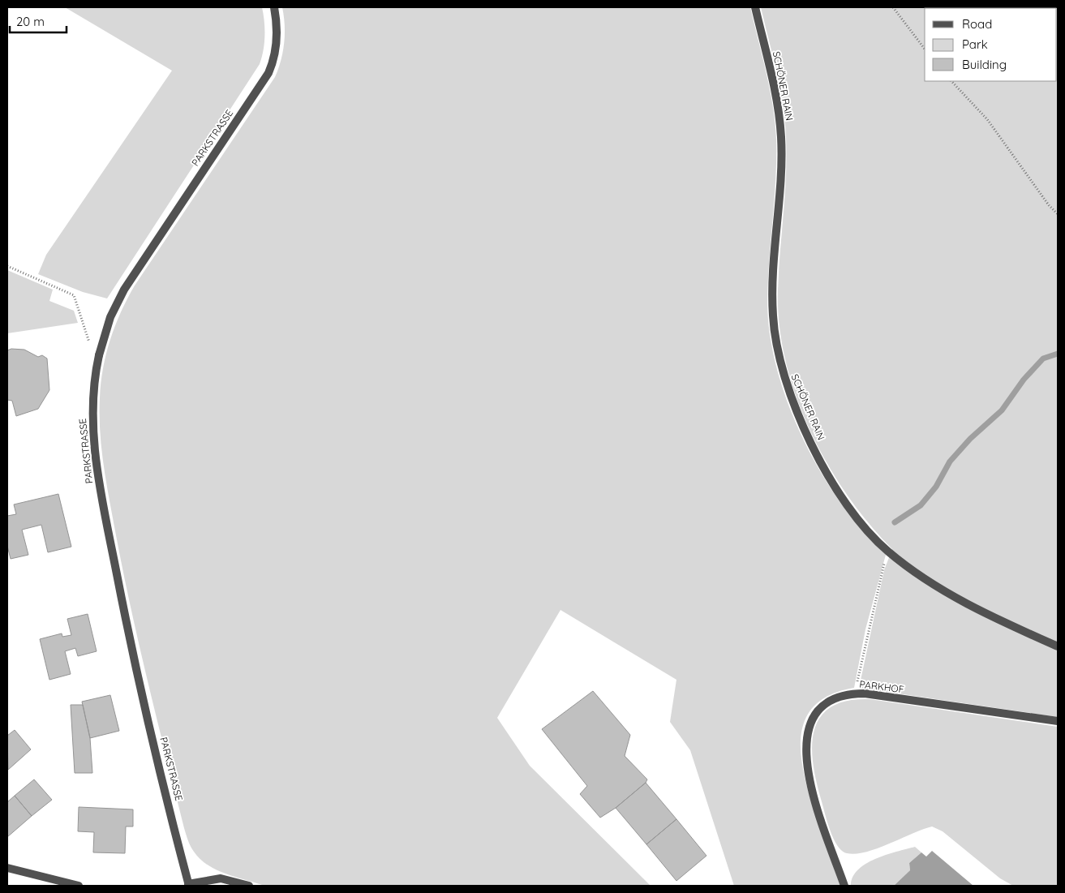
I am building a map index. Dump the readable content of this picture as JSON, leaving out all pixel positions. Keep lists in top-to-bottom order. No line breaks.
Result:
{"streets":{"street":["SCHÖNER RAIN","PARKSTRASSE","PARKHOF"]},"legend":["Road","Park","Building"],"scale_bar":"20 m"}
